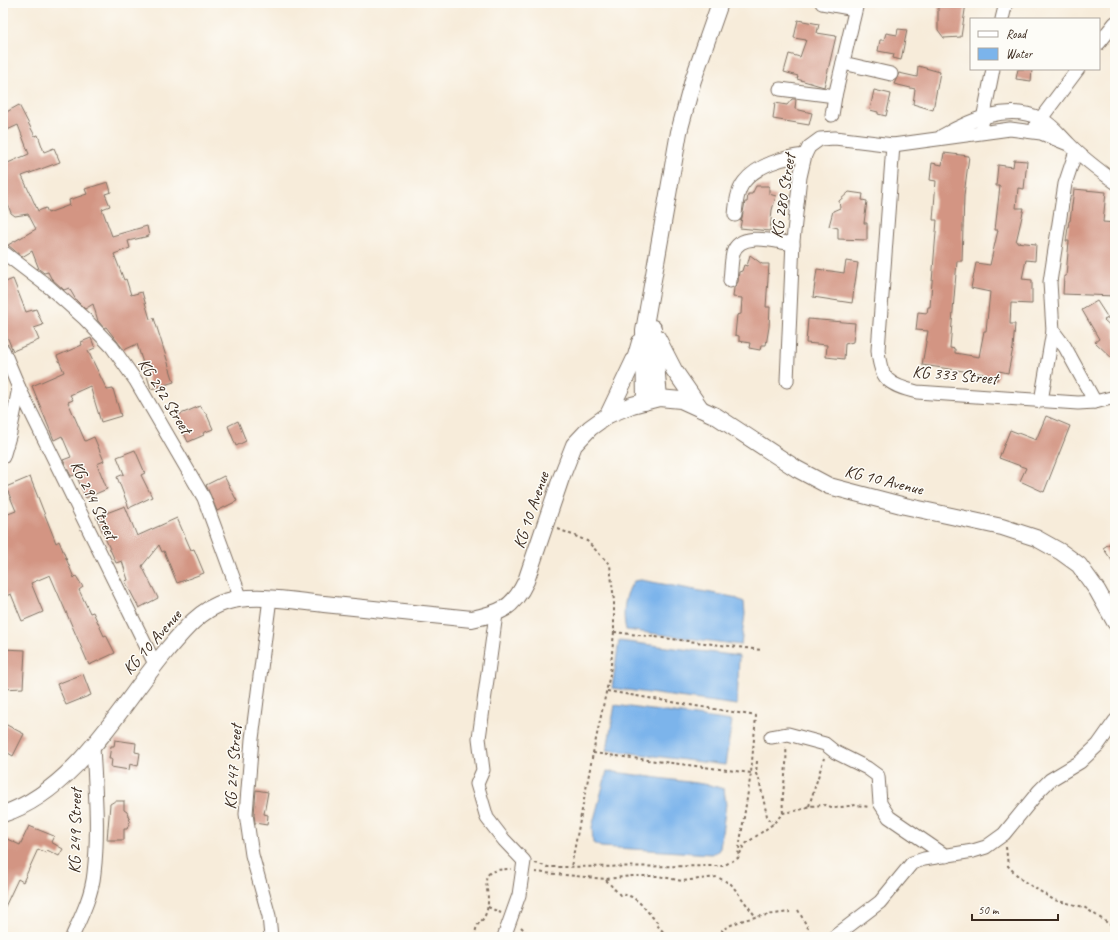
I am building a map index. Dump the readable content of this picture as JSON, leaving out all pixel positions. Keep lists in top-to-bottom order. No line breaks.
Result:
{"streets":{"street":["KG 280 Street","KG 333 Street","KG 292 Street","KG 10 Avenue","KG 294 Street","KG 247 Street","KG 249 Street"]},"crossings":[["KG 280 Street","KG 333 Street"],["KG 292 Street","KG 10 Avenue"],["KG 10 Avenue","KG 294 Street"],["KG 10 Avenue","KG 247 Street"],["KG 10 Avenue","KG 249 Street"]],"legend":["Road","Water"],"scale_bar":"50 m"}
